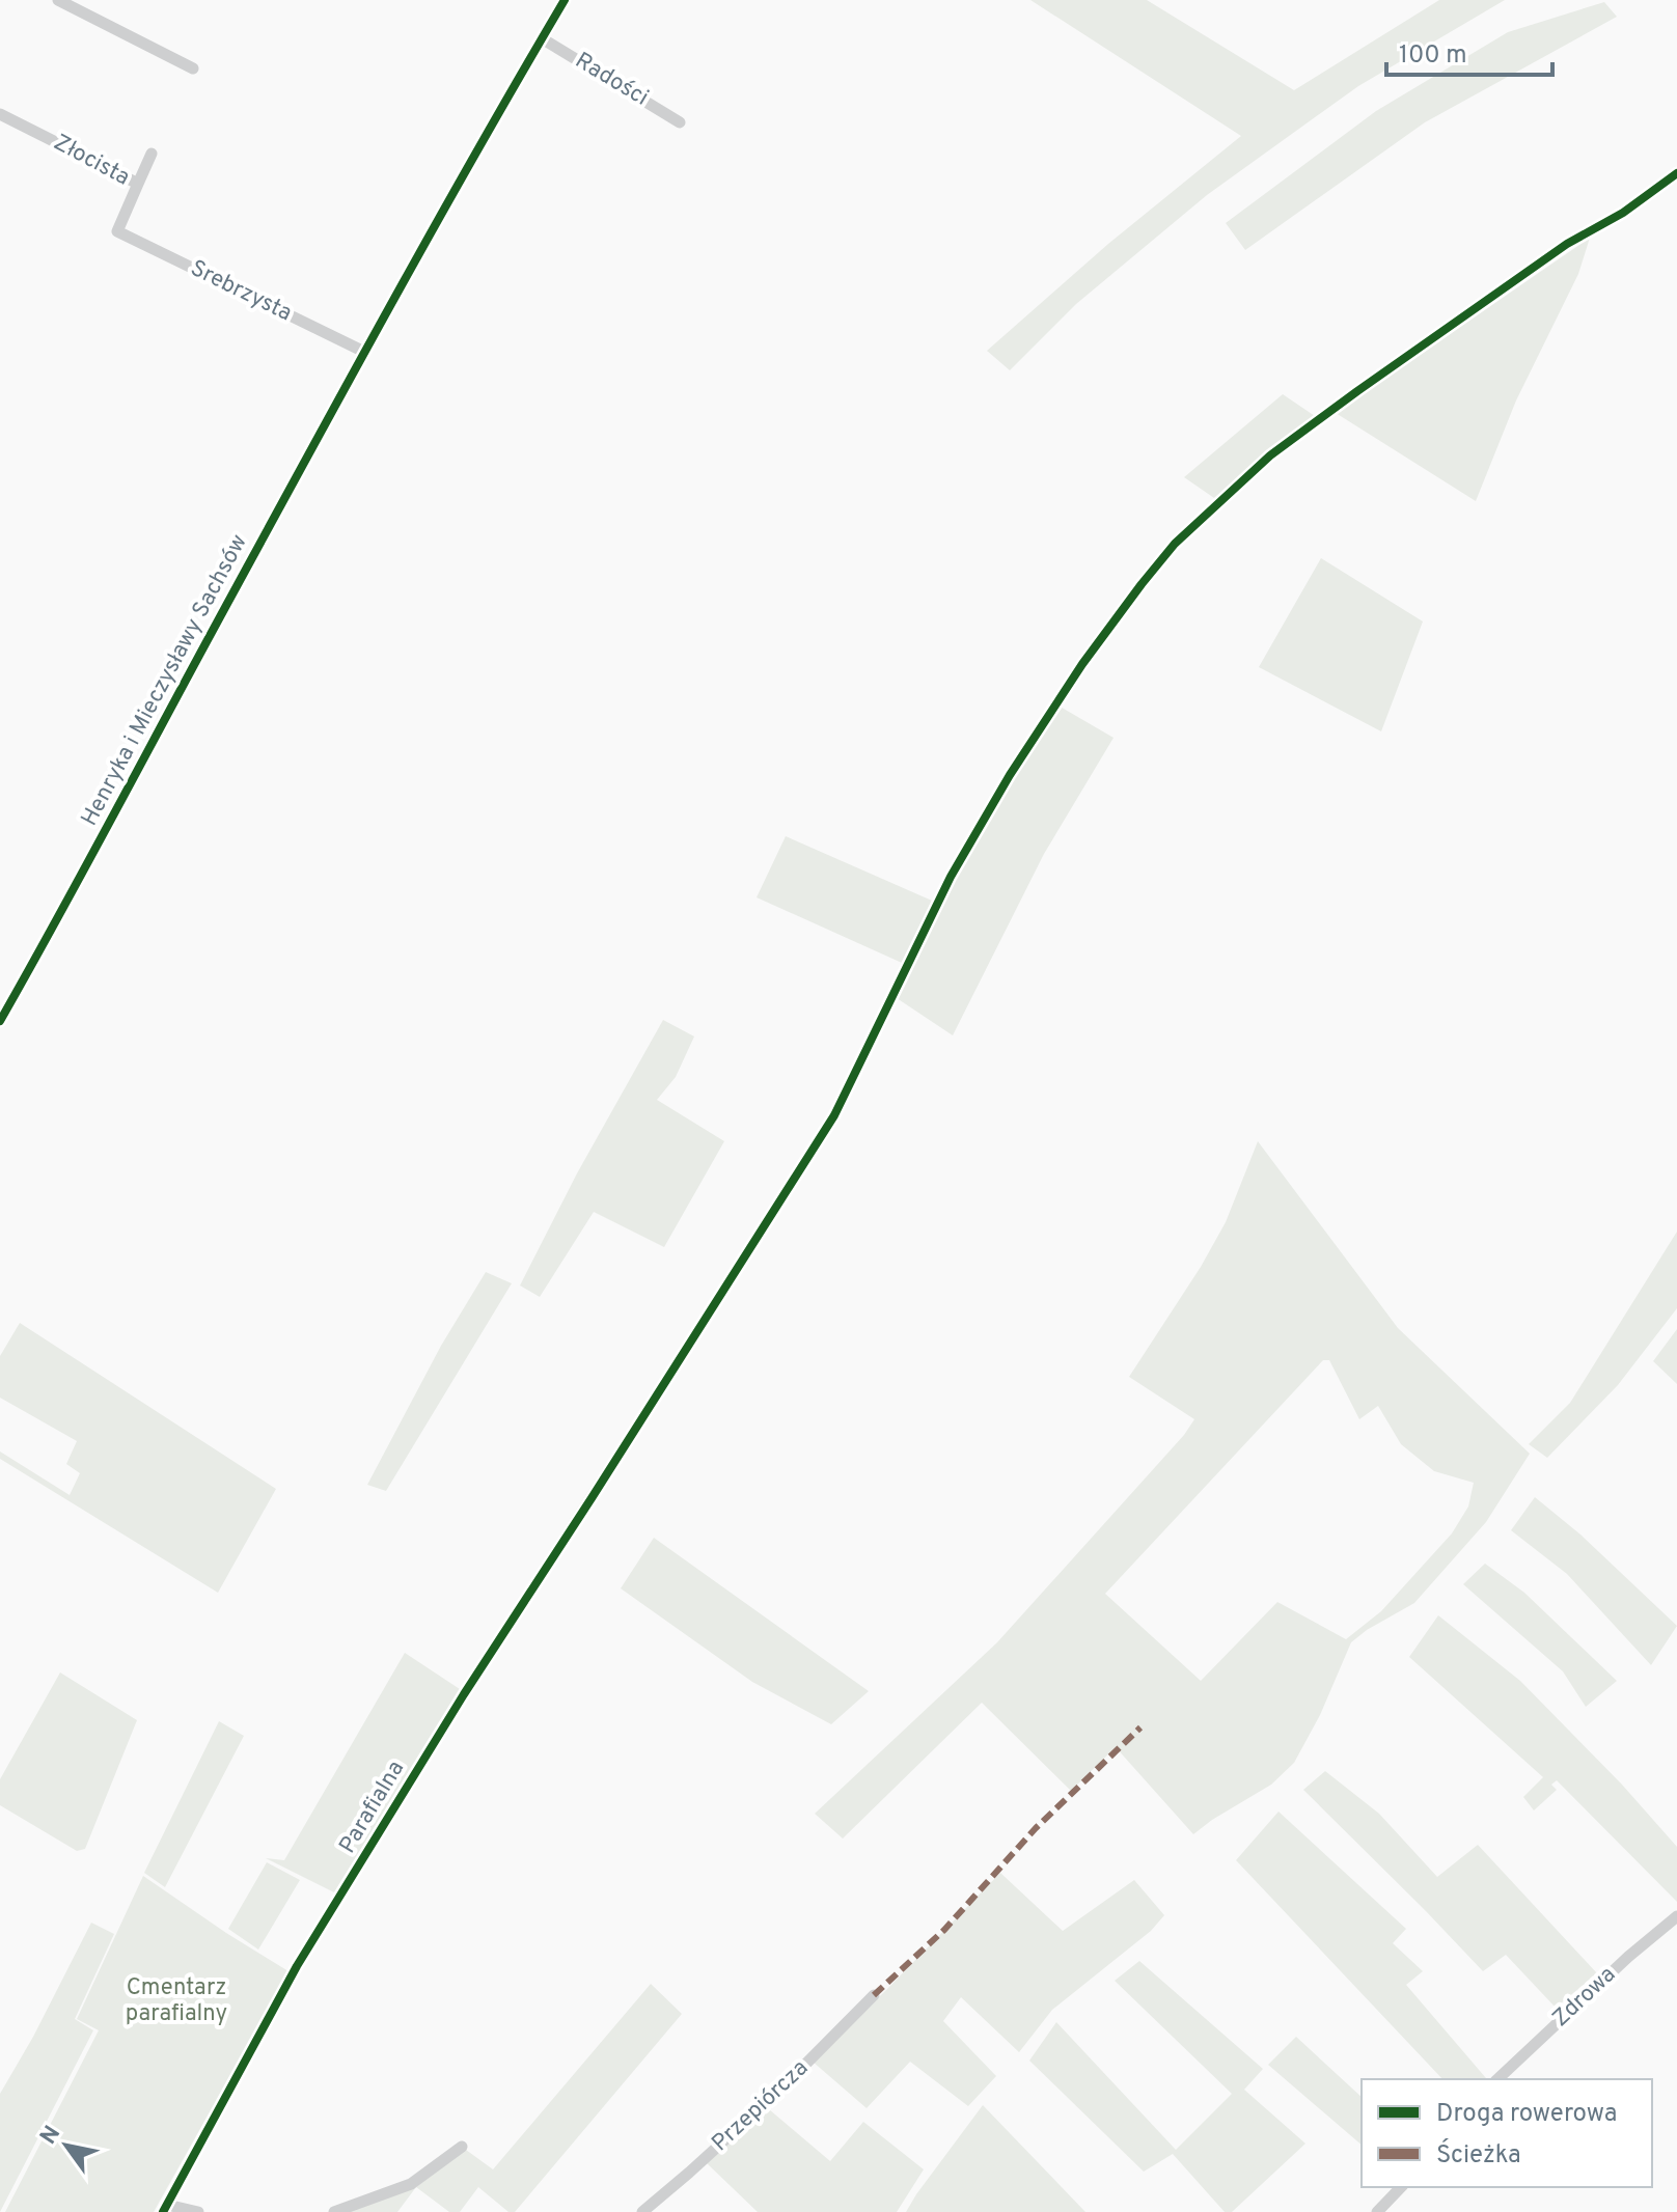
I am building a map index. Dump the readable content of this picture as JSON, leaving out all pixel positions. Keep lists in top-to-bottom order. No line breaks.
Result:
{"streets":{"street":["Radości","Złocista","Srebrzysta","Henryka i Mieczysławy Sachsów","Parafialna","Zdrowa","Przepiórcza"]},"crossings":[["Radości","Henryka i Mieczysławy Sachsów"],["Złocista","Srebrzysta"],["Srebrzysta","Henryka i Mieczysławy Sachsów"]],"parks":["Cmentarz parafialny"],"legend":["Droga rowerowa","Ścieżka"],"scale_bar":"100 m","north":"top left"}
